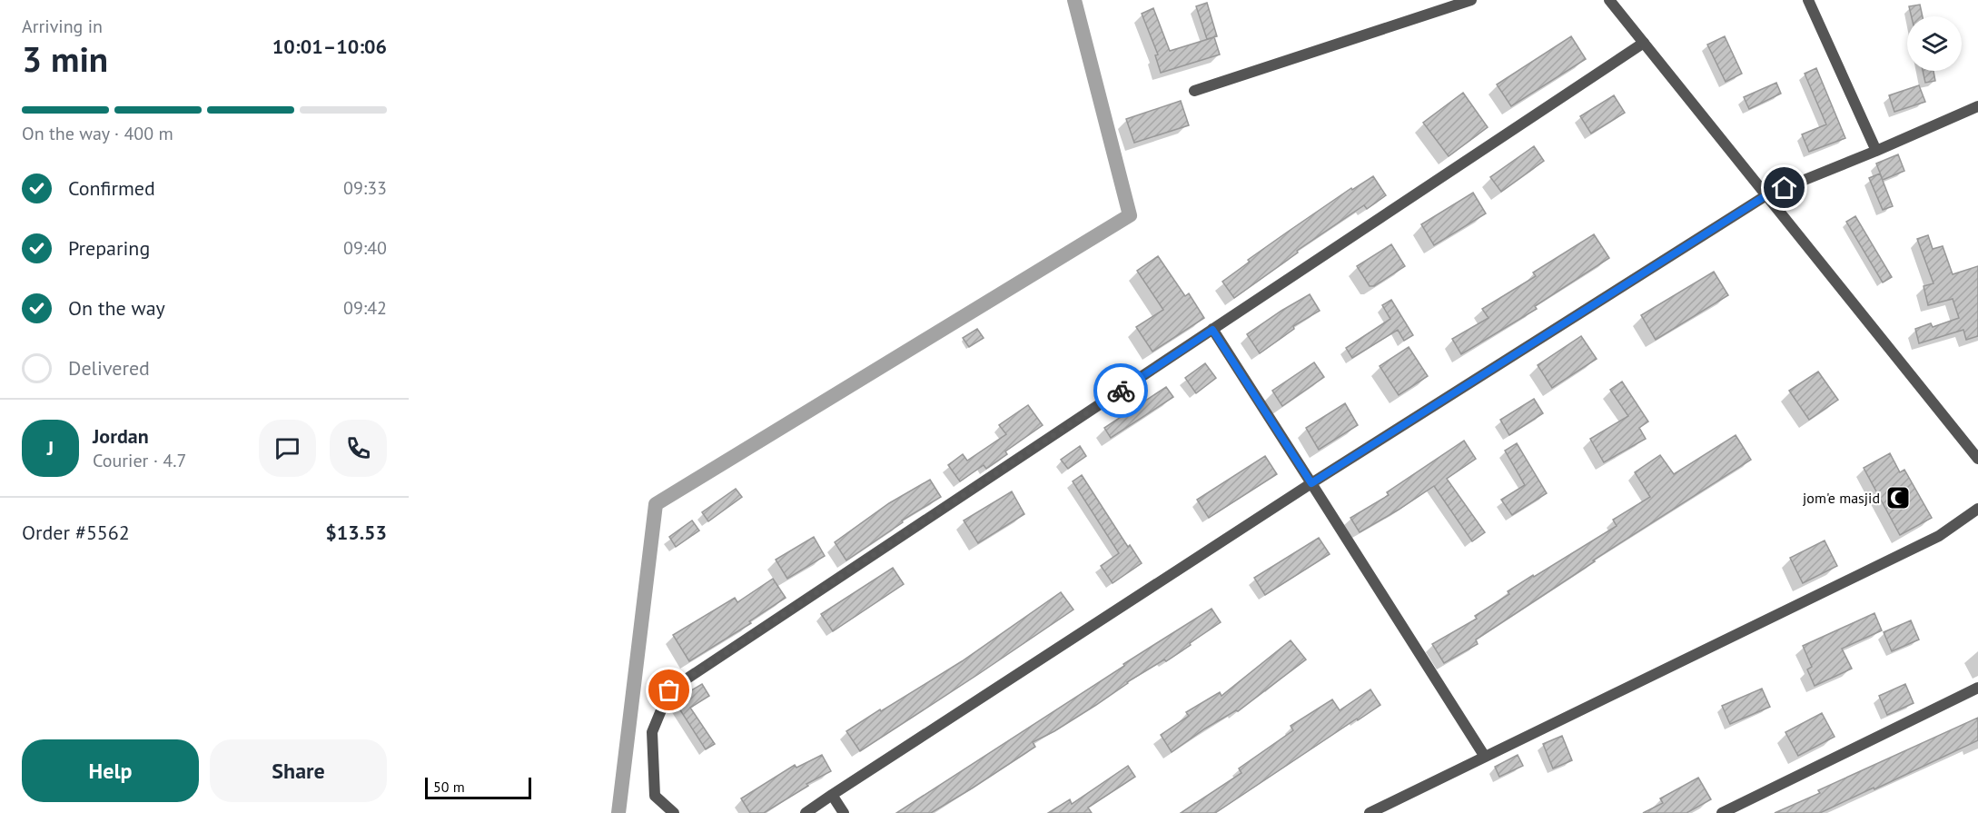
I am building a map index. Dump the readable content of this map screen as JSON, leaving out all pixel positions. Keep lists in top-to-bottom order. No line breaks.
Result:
{"places":{"mosque":["jom'e masjid"]},"scale_bar":"50 m","page":{"heading":["3 min","Arriving in","10:01–10:06"],"panel":["Jordan","Courier · 4.7","Order #5562","$13.53"],"bar":"On the way · 400 m","list":[["Confirmed","09:33"],["Preparing","09:40"],["On the way","09:42"],"Delivered"],"round":"J","buttons":["Help","Share"],"scale":"50 m"}}
